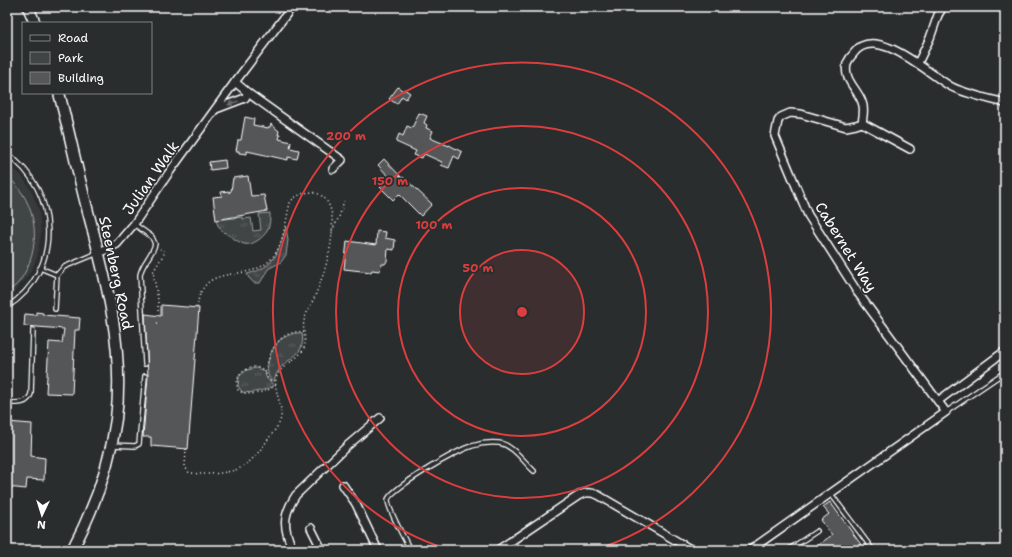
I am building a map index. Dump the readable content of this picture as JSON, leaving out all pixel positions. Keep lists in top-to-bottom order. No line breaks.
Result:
{"streets":{"main road":["Steenberg Road"],"street":["Julian Walk","Cabernet Way"]},"crossings":[["Julian Walk","Steenberg Road"]],"legend":["Road","Park","Building"],"north":"bottom","rings":["200 m","150 m","100 m","50 m"]}
